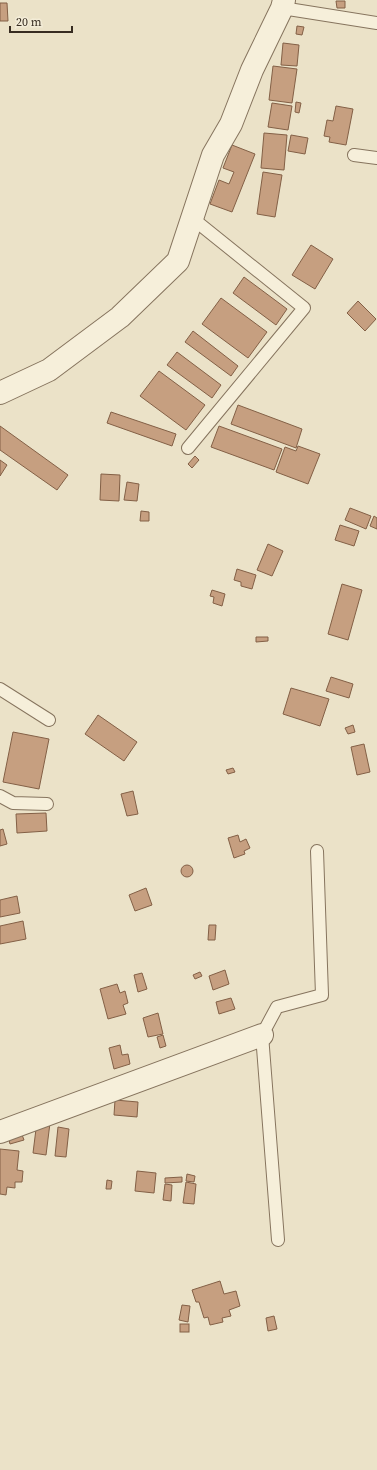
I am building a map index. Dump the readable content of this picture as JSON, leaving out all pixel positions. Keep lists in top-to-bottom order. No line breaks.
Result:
{"scale_bar":"20 m"}
